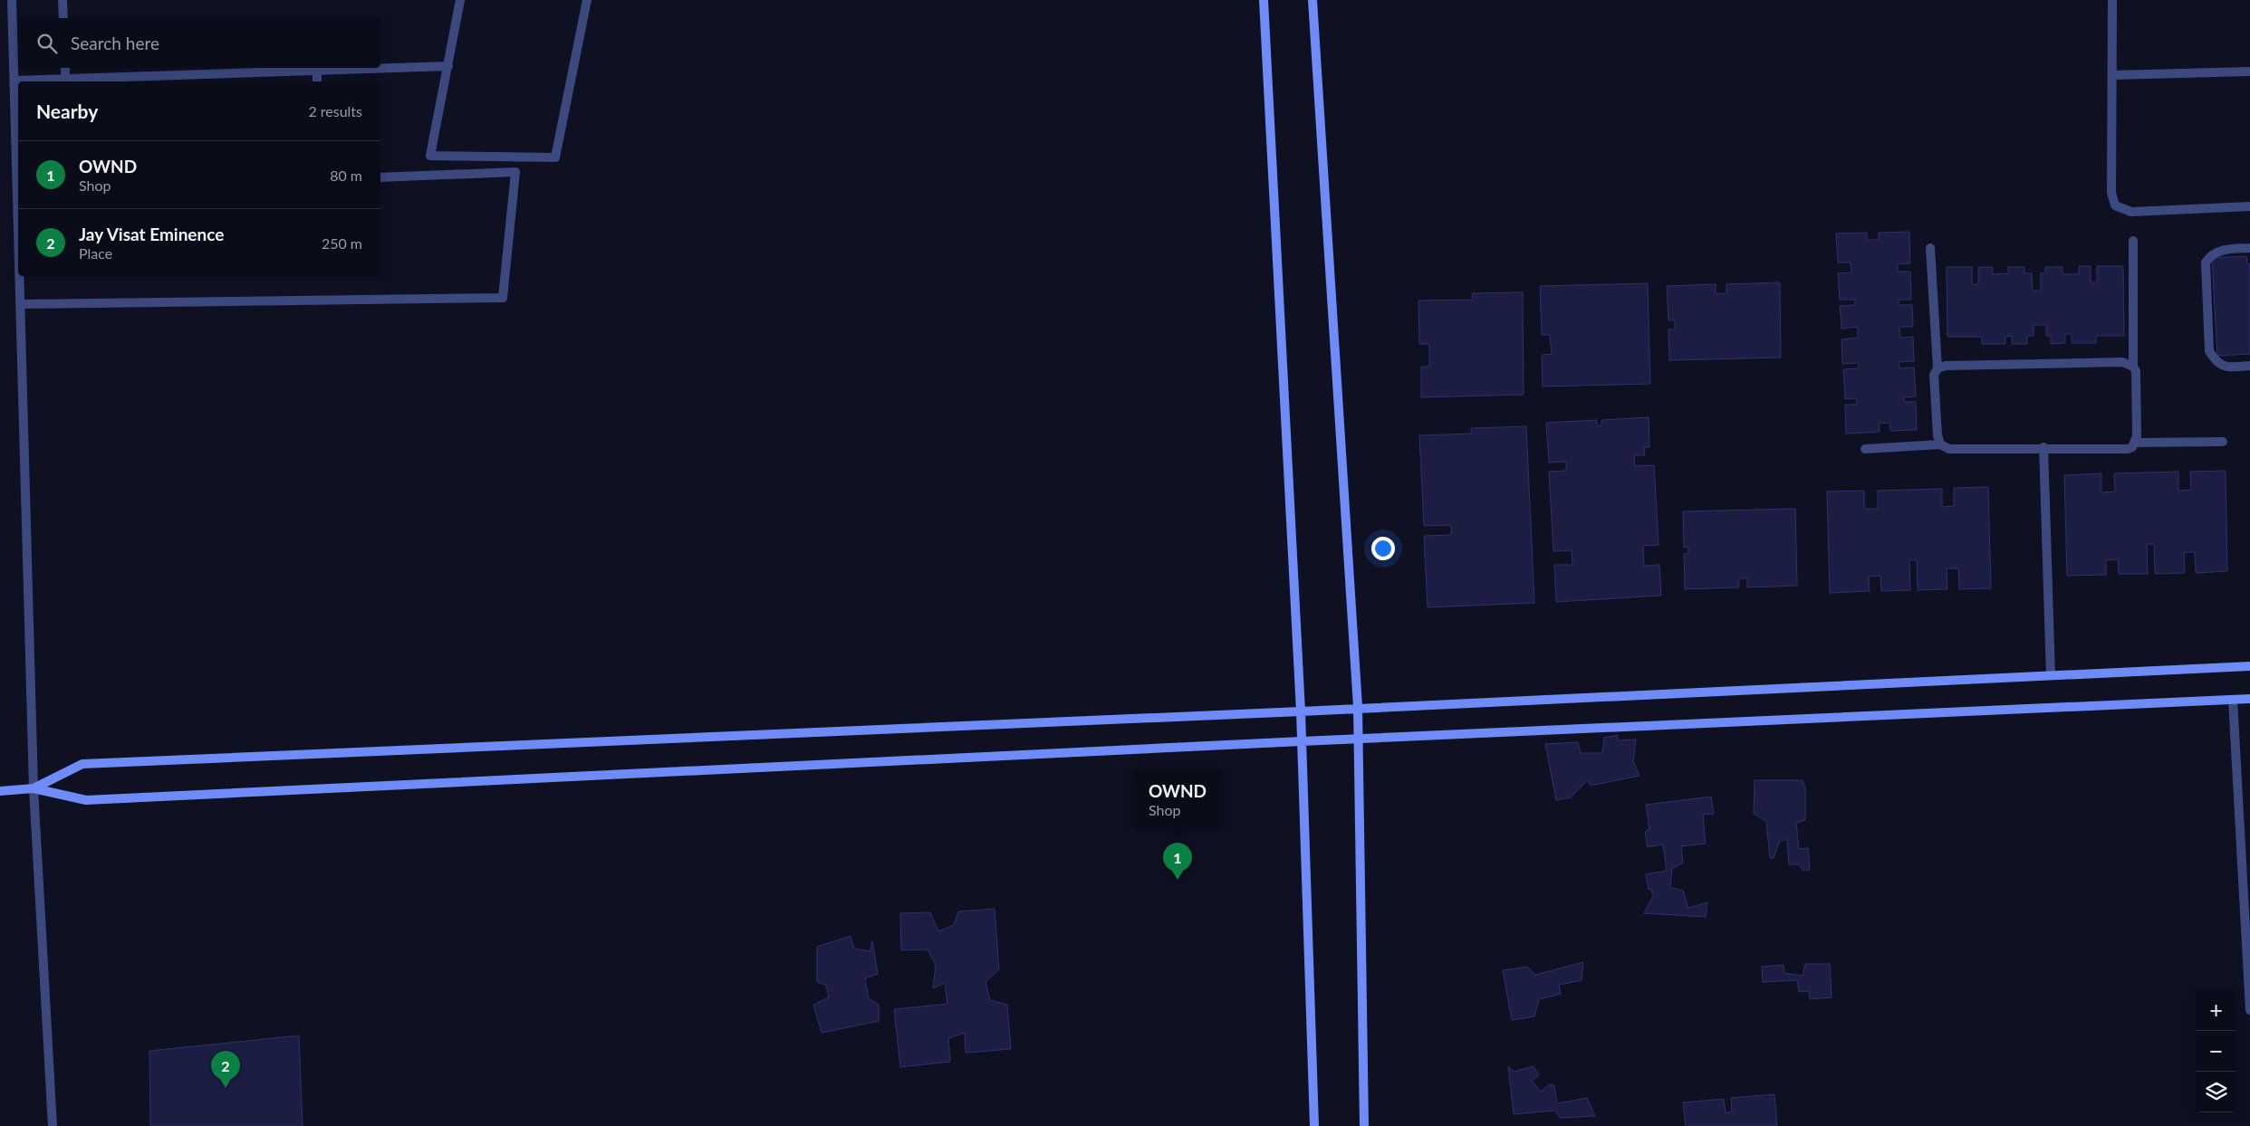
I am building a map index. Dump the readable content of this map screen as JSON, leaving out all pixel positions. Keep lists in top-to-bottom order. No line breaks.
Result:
{"page":{"search":"Search here","heading":["Nearby","2 results"],"list":[{"mark":"1","name":"OWND","note":"Shop","value":"80 m"},{"mark":"2","name":"Jay Visat Eminence","note":"Place","value":"250 m"}],"popup":["OWND","Shop"],"pins":["1","2"],"map_buttons":["+","−"]}}
